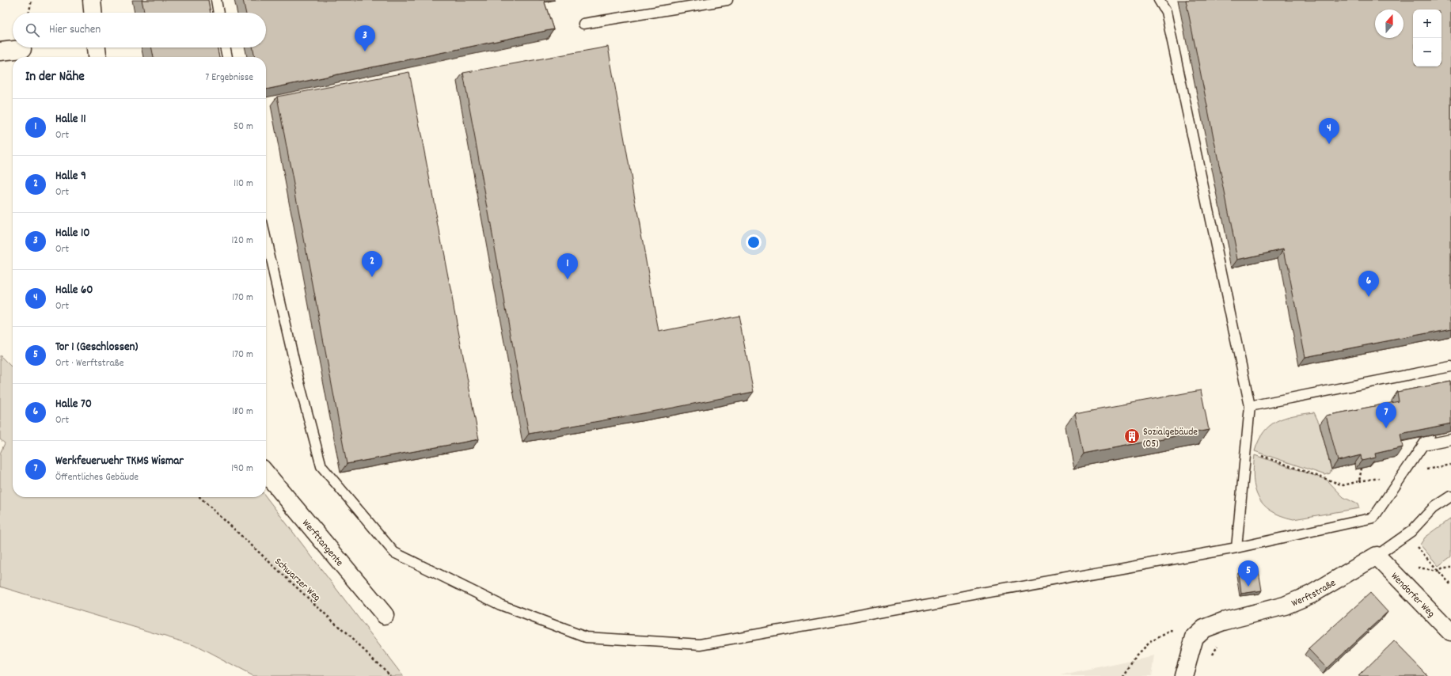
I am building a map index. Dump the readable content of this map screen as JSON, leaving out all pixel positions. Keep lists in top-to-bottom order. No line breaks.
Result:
{"streets":{"street":["Werfttangente","Werftstraße","Wendorfer Weg"],"path":["Schwarzer Weg"]},"crossings":[["Werftstraße","Wendorfer Weg"]],"places":{"building":["Sozialgebäude (05)"]},"north":"top","page":{"map_buttons":["+","−"],"search":"Hier suchen","pins":["3","4","2","1","6","7","5"],"heading":["In der Nähe","7 Ergebnisse"],"list":[{"mark":"1","name":"Halle 11","note":"Ort","value":"50 m"},{"mark":"2","name":"Halle 9","note":"Ort","value":"110 m"},{"mark":"3","name":"Halle 10","note":"Ort","value":"120 m"},{"mark":"4","name":"Halle 60","note":"Ort","value":"170 m"},{"mark":"5","name":"Tor 1 (Geschlossen)","note":"Ort · Werftstraße","value":"170 m"},{"mark":"6","name":"Halle 70","note":"Ort","value":"180 m"},{"mark":"7","name":"Werkfeuerwehr TKMS Wismar","note":"Öffentliches Gebäude","value":"190 m"}]}}
